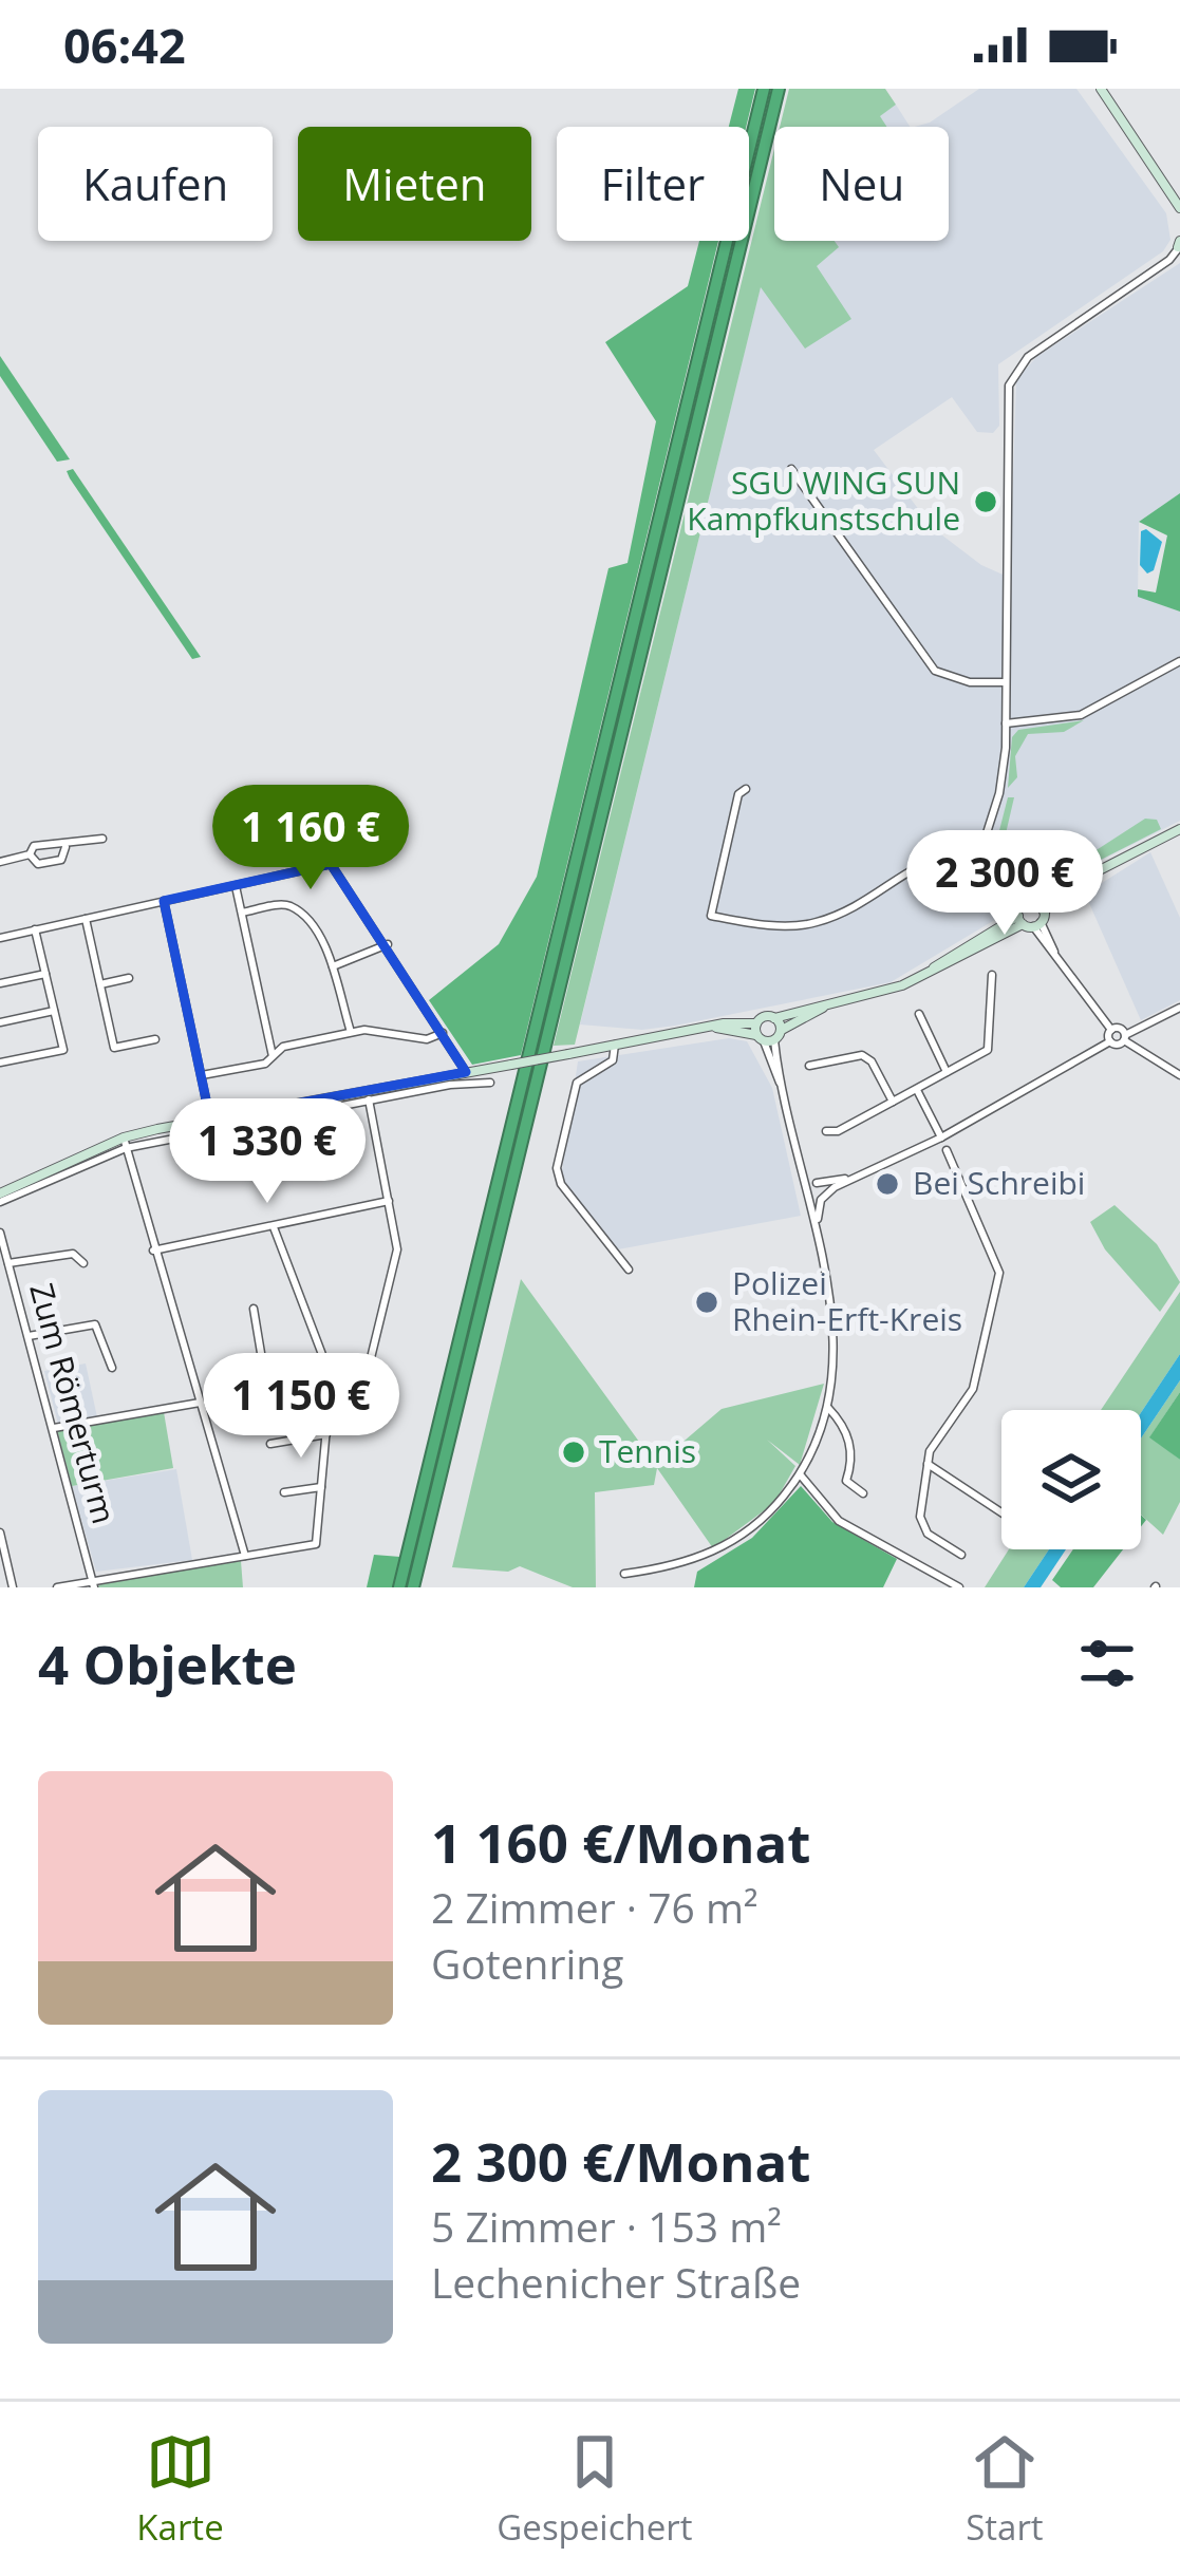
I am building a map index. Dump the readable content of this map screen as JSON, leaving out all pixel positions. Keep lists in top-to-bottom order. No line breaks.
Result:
{"streets":{"street":["Zum Römerturm"]},"places":["SGU WING SUN Kampfkunstschule","Bei Schreibi","Polizei Rhein-Erft-Kreis","Tennis"],"page":{"status":"06:42","chip":["Kaufen","Mieten","Filter","Neu"],"price":["1 160 €","2 300 €","1 330 €","1 150 €"],"heading":"4 Objekte","list":[{"name":"1 160 €/Monat","note":"2 Zimmer · 76 m² · Gotenring"},{"name":"2 300 €/Monat","note":"5 Zimmer · 153 m² · Lechenicher Straße"}],"tabs":["Karte","Gespeichert","Start"]}}
